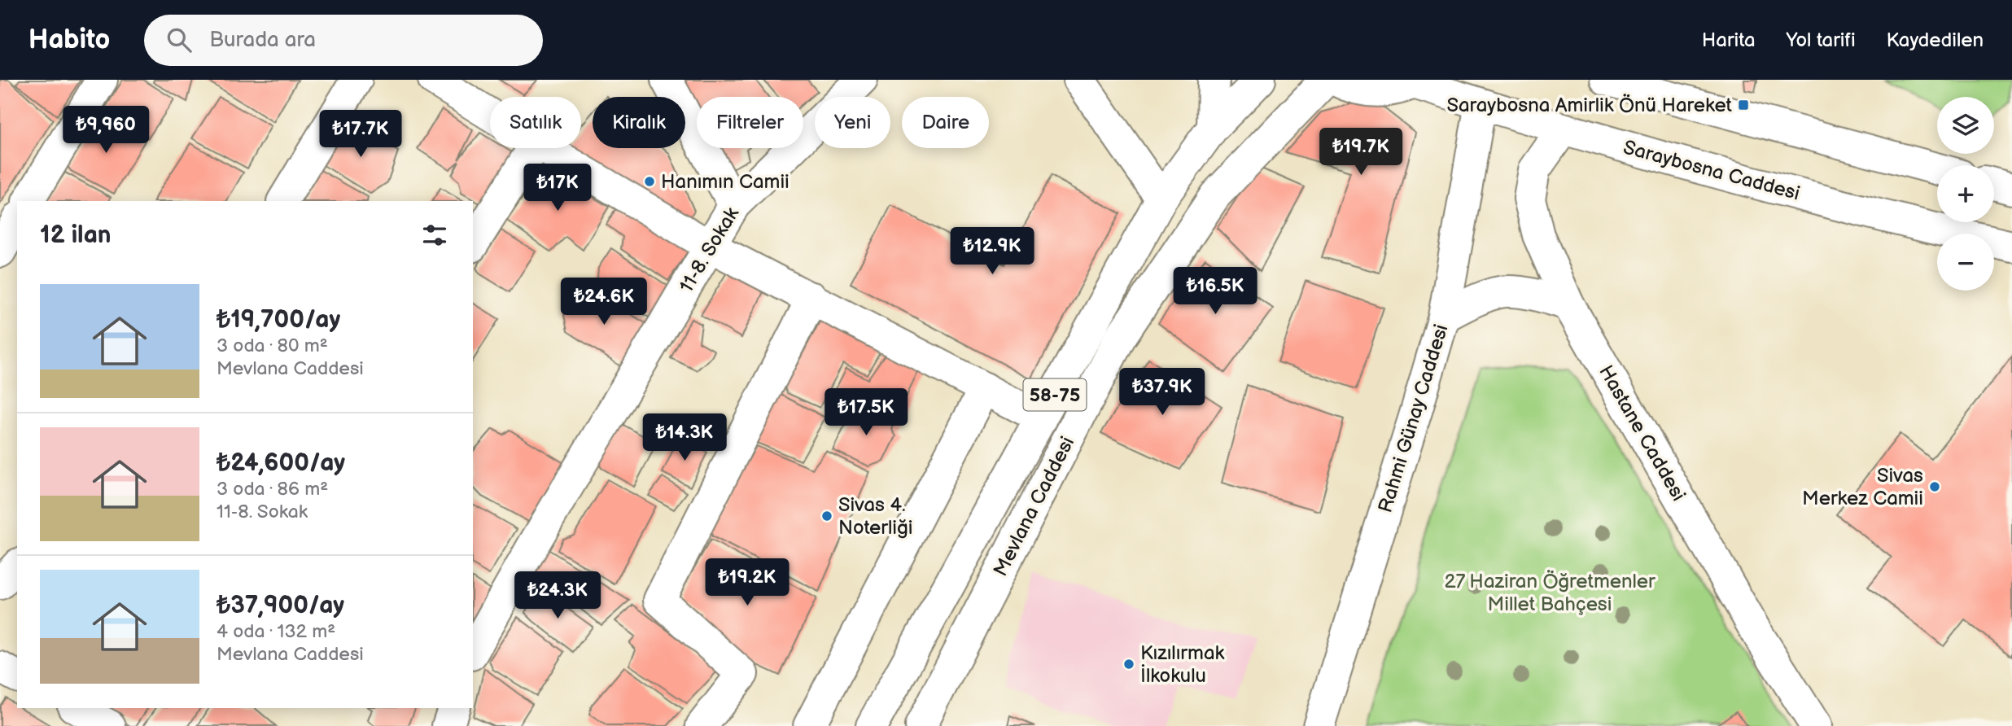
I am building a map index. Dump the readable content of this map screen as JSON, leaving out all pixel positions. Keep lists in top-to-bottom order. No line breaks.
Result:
{"streets":{"street":["Saraybosna Caddesi","11-8. Sokak","58-75","Rahmi Günay Caddesi","Hastane Caddesi","Mevlana Caddesi"]},"crossings":[["Saraybosna Caddesi","Rahmi Günay Caddesi"],["Saraybosna Caddesi","Hastane Caddesi"]],"parks":["27 Haziran Öğretmenler Millet Bahçesi"],"places":{"transit":["Saraybosna Amirlik Önü Hareket"],"other":["Hanımın Camii","Sivas Merkez Camii","Sivas 4. Noterliği","Kızılırmak İlkokulu"]},"page":{"header":"Habito","search":"Burada ara","nav":["Harita","Yol tarifi","Kaydedilen"],"map_buttons":["+","−"],"chip":["Satılık","Kiralık","Filtreler","Yeni","Daire"],"price":["₺9,960","₺17.7K","₺19.7K","₺17K","₺12.9K","₺16.5K","₺24.6K","₺37.9K","₺17.5K","₺14.3K","₺19.2K","₺24.3K"],"heading":"12 ilan","list":[{"name":"₺19,700/ay","note":"3 oda · 80 m² · Mevlana Caddesi"},{"name":"₺24,600/ay","note":"3 oda · 86 m² · 11-8. Sokak"},{"name":"₺37,900/ay","note":"4 oda · 132 m² · Mevlana Caddesi"}]}}
